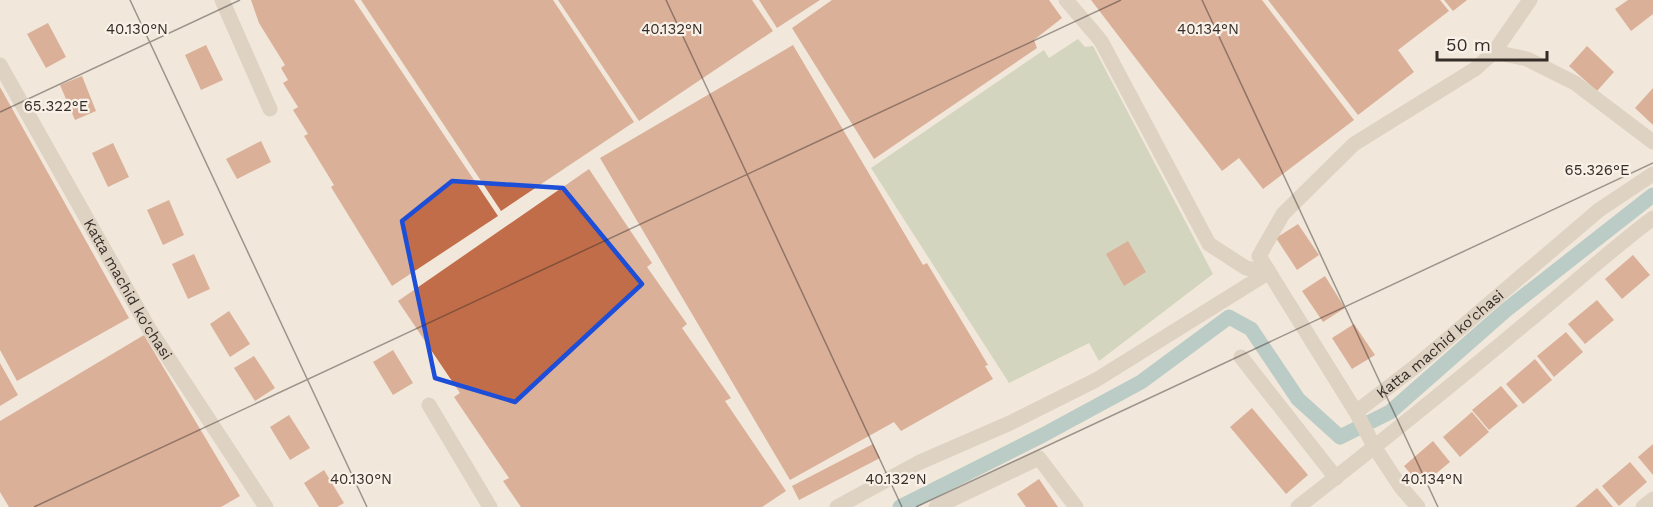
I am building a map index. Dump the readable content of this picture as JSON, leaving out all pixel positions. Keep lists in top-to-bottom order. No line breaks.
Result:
{"streets":{"street":["Katta machid ko'chasi"]},"scale_bar":"50 m","coordinates":["40.130°N","40.132°N","40.134°N","65.322°E","65.326°E"]}
